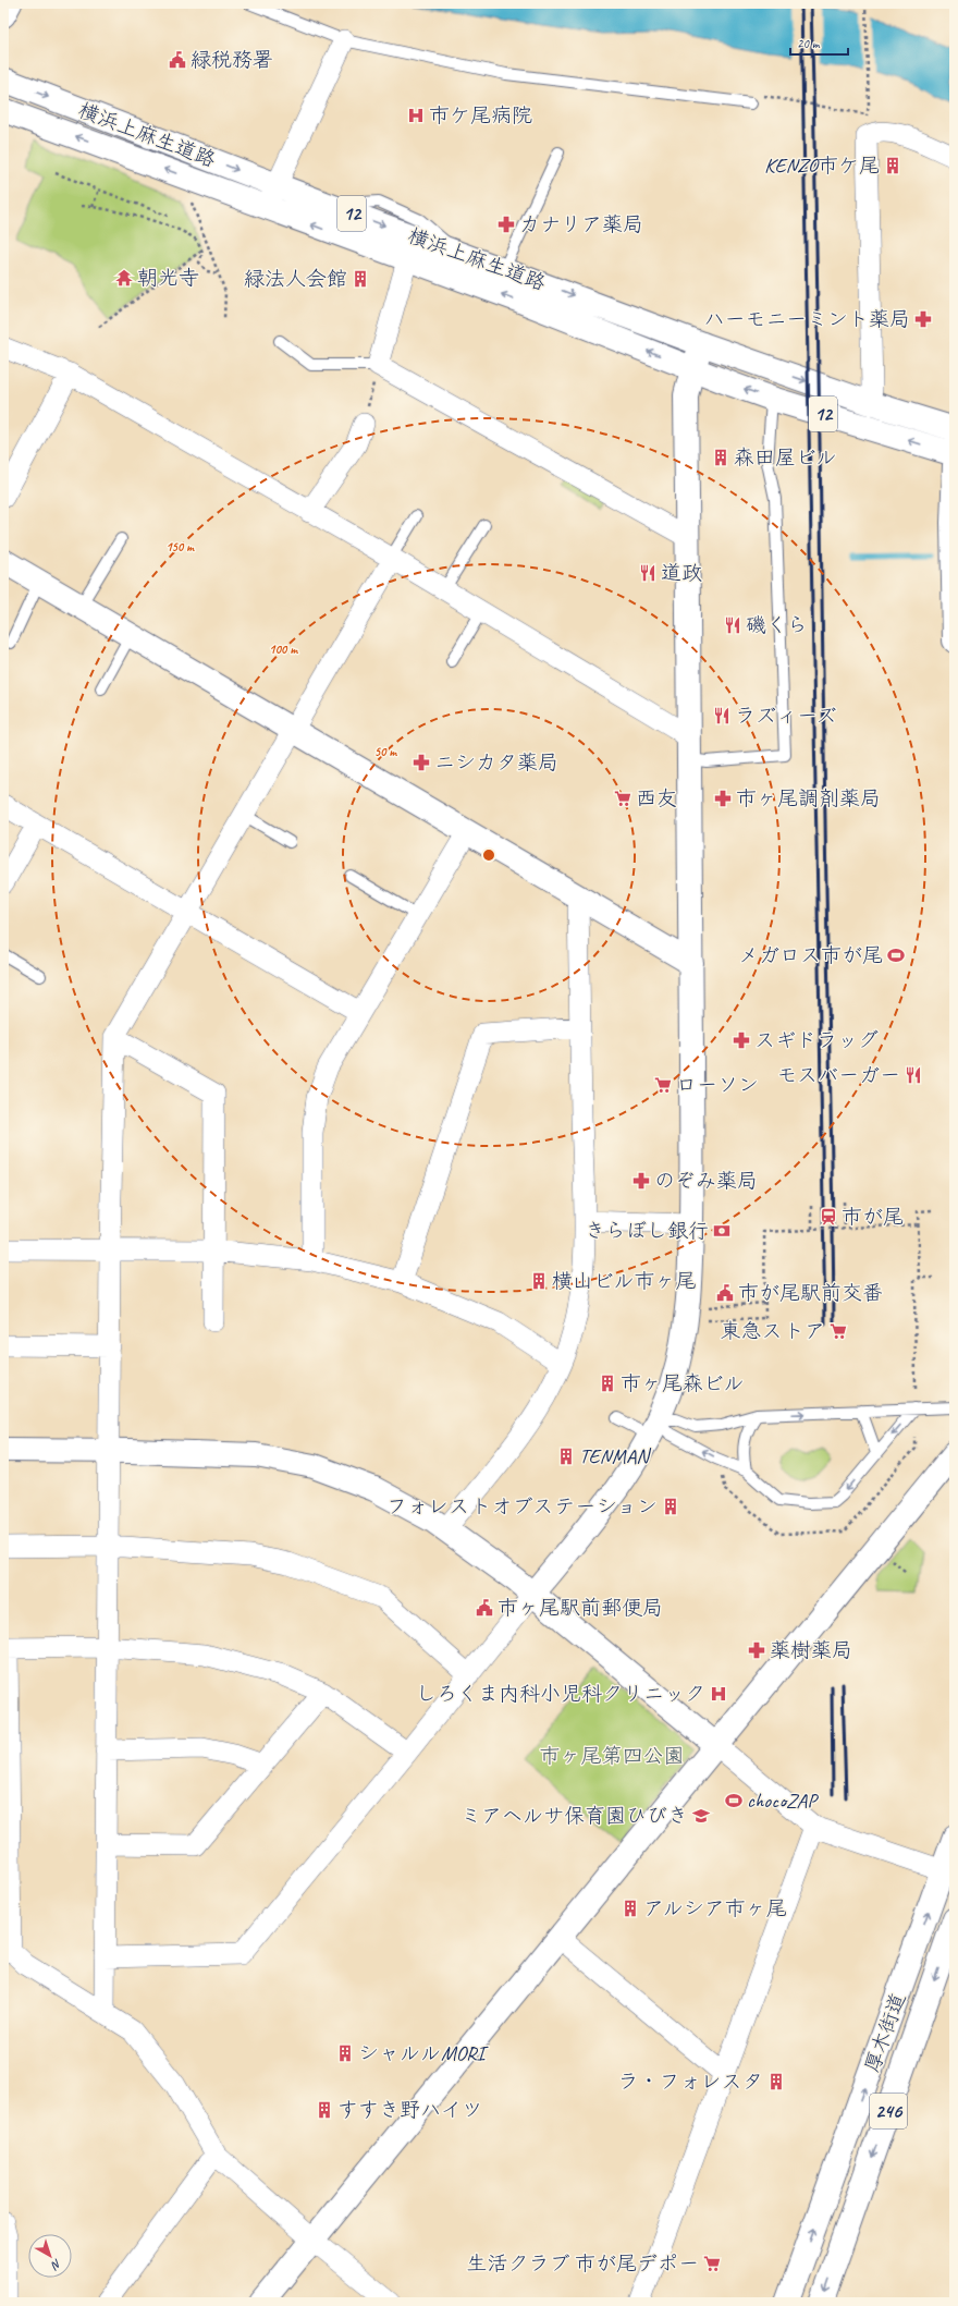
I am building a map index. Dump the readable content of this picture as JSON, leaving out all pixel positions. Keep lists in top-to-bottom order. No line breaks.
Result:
{"streets":{"main road":["横浜上麻生道路","12","厚木街道","246"]},"parks":["市ヶ尾第四公園"],"places":{"public building":["緑税務署","市が尾駅前交番","市ヶ尾駅前郵便局"],"hospital":["市ケ尾病院","しろくま内科小児科クリニック"],"building":["KENZO市ケ尾","緑法人会館","森田屋ビル","横山ビル市ヶ尾","市ヶ尾森ビル","TENMAN","フォレストオブステーション","アルシア市ヶ尾","シャルルMORI","ラ・フォレスタ","すすき野ハイツ"],"pharmacy":["カナリア薬局","ハーモニーミント薬局","ニシカタ薬局","市ヶ尾調剤薬局","スギドラッグ","のぞみ薬局","薬樹薬局"],"temple":["朝光寺"],"restaurant":["道政","磯くら","ラズィーズ","モスバーガー"],"supermarket":["西友","ローソン","東急ストア","生活クラブ 市が尾デポー"],"sports":["メガロス市が尾","chocoZAP"],"station":["市が尾"],"bank":["きらぼし銀行"],"school or university":["ミアヘルサ保育園ひびき"]},"scale_bar":"20 m","north":"bottom right","rings":["150 m","100 m","50 m"]}
